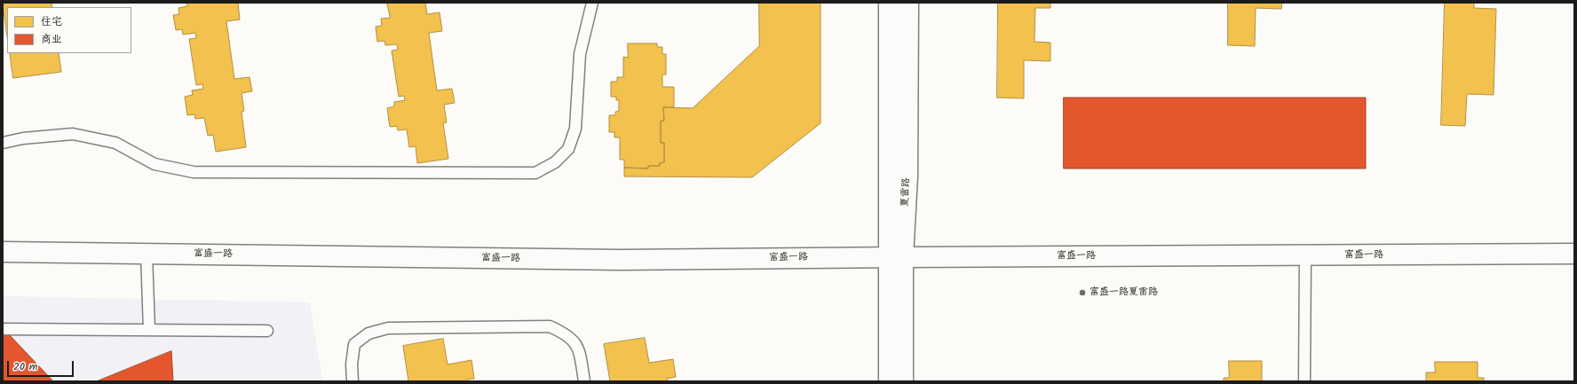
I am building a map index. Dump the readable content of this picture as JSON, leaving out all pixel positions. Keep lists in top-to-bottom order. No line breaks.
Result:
{"streets":{"street":["夏雷路","富盛一路"]},"crossings":[["夏雷路","富盛一路"]],"places":["富盛一路夏雷路"],"legend":["住宅","商业"],"scale_bar":"20 m"}
